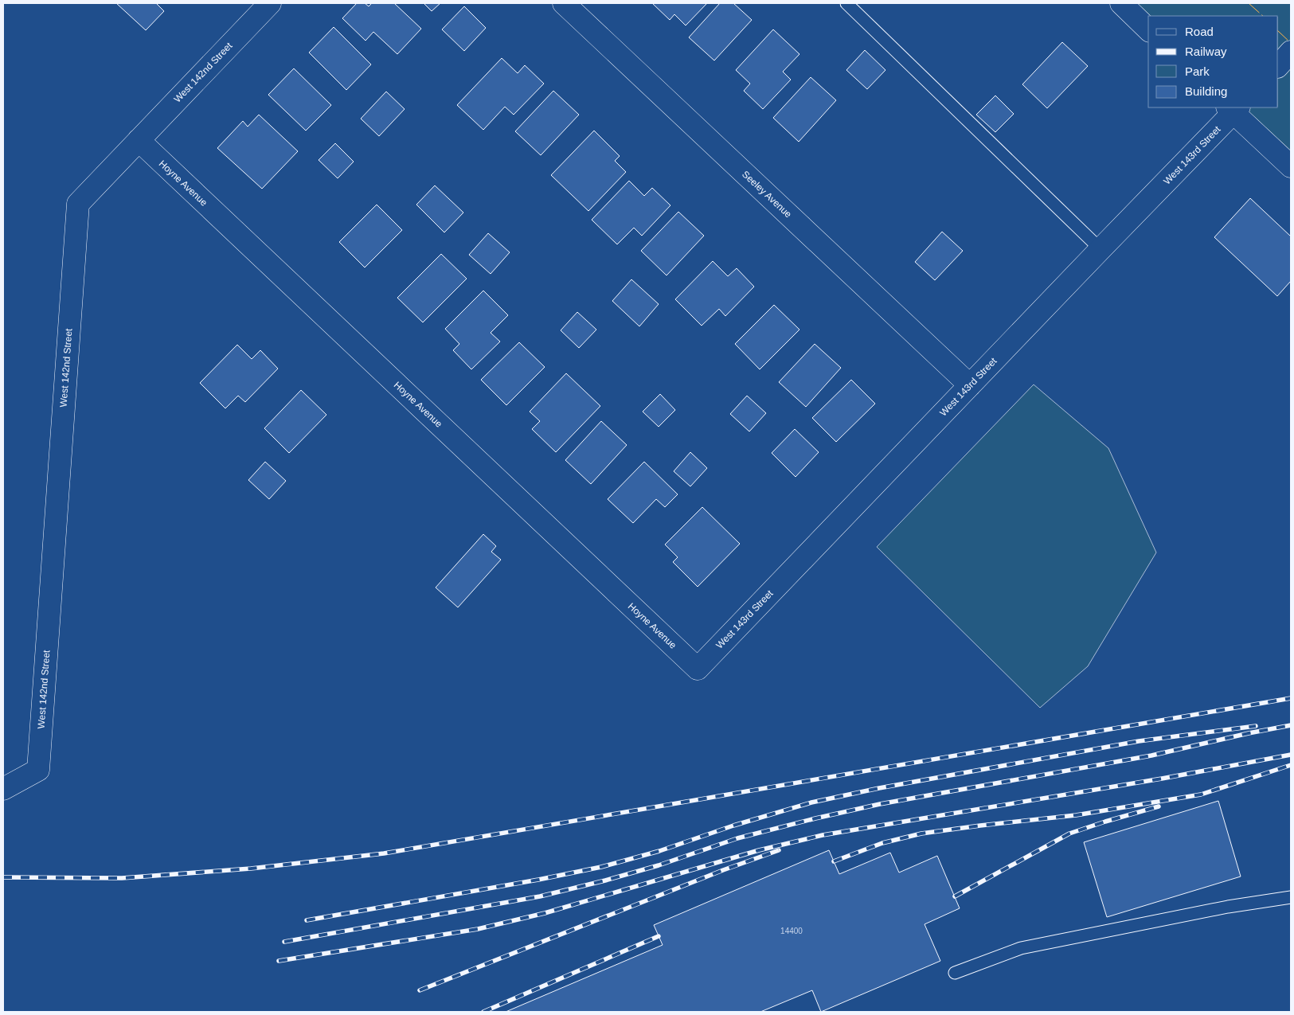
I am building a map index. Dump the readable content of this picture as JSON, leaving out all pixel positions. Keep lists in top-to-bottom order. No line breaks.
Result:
{"streets":{"street":["West 142nd Street","West 143rd Street","Hoyne Avenue","Seeley Avenue"]},"crossings":[["West 142nd Street","Hoyne Avenue"],["West 143rd Street","Hoyne Avenue"],["West 143rd Street","Seeley Avenue"]],"house_numbers":["14400"],"legend":["Road","Railway","Park","Building"]}
